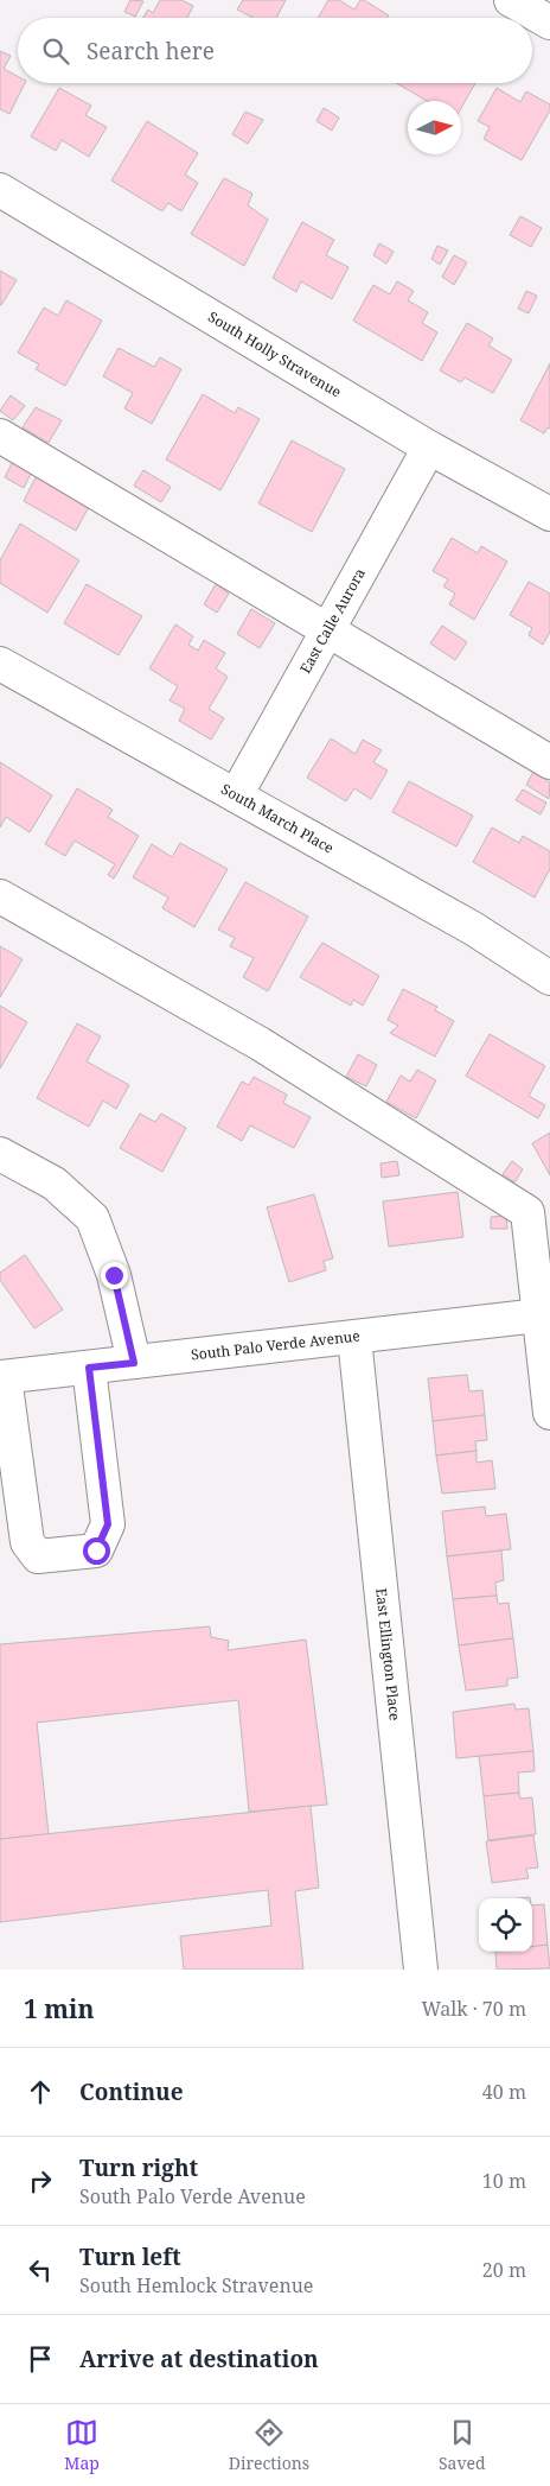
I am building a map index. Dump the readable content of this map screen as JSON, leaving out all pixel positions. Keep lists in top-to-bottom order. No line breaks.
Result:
{"streets":{"street":["South Holly Stravenue","East Calle Aurora","South March Place","South Palo Verde Avenue","East Ellington Place"]},"crossings":[["South Holly Stravenue","East Calle Aurora"],["East Calle Aurora","South March Place"],["South Palo Verde Avenue","East Ellington Place"]],"north":"right","page":{"search":"Search here","heading":["1 min","Walk · 70 m"],"list":[["Continue","40 m"],["Turn right","South Palo Verde Avenue","10 m"],["Turn left","South Hemlock Stravenue","20 m"],"Arrive at destination"],"nav":["Map","Directions","Saved"]}}
